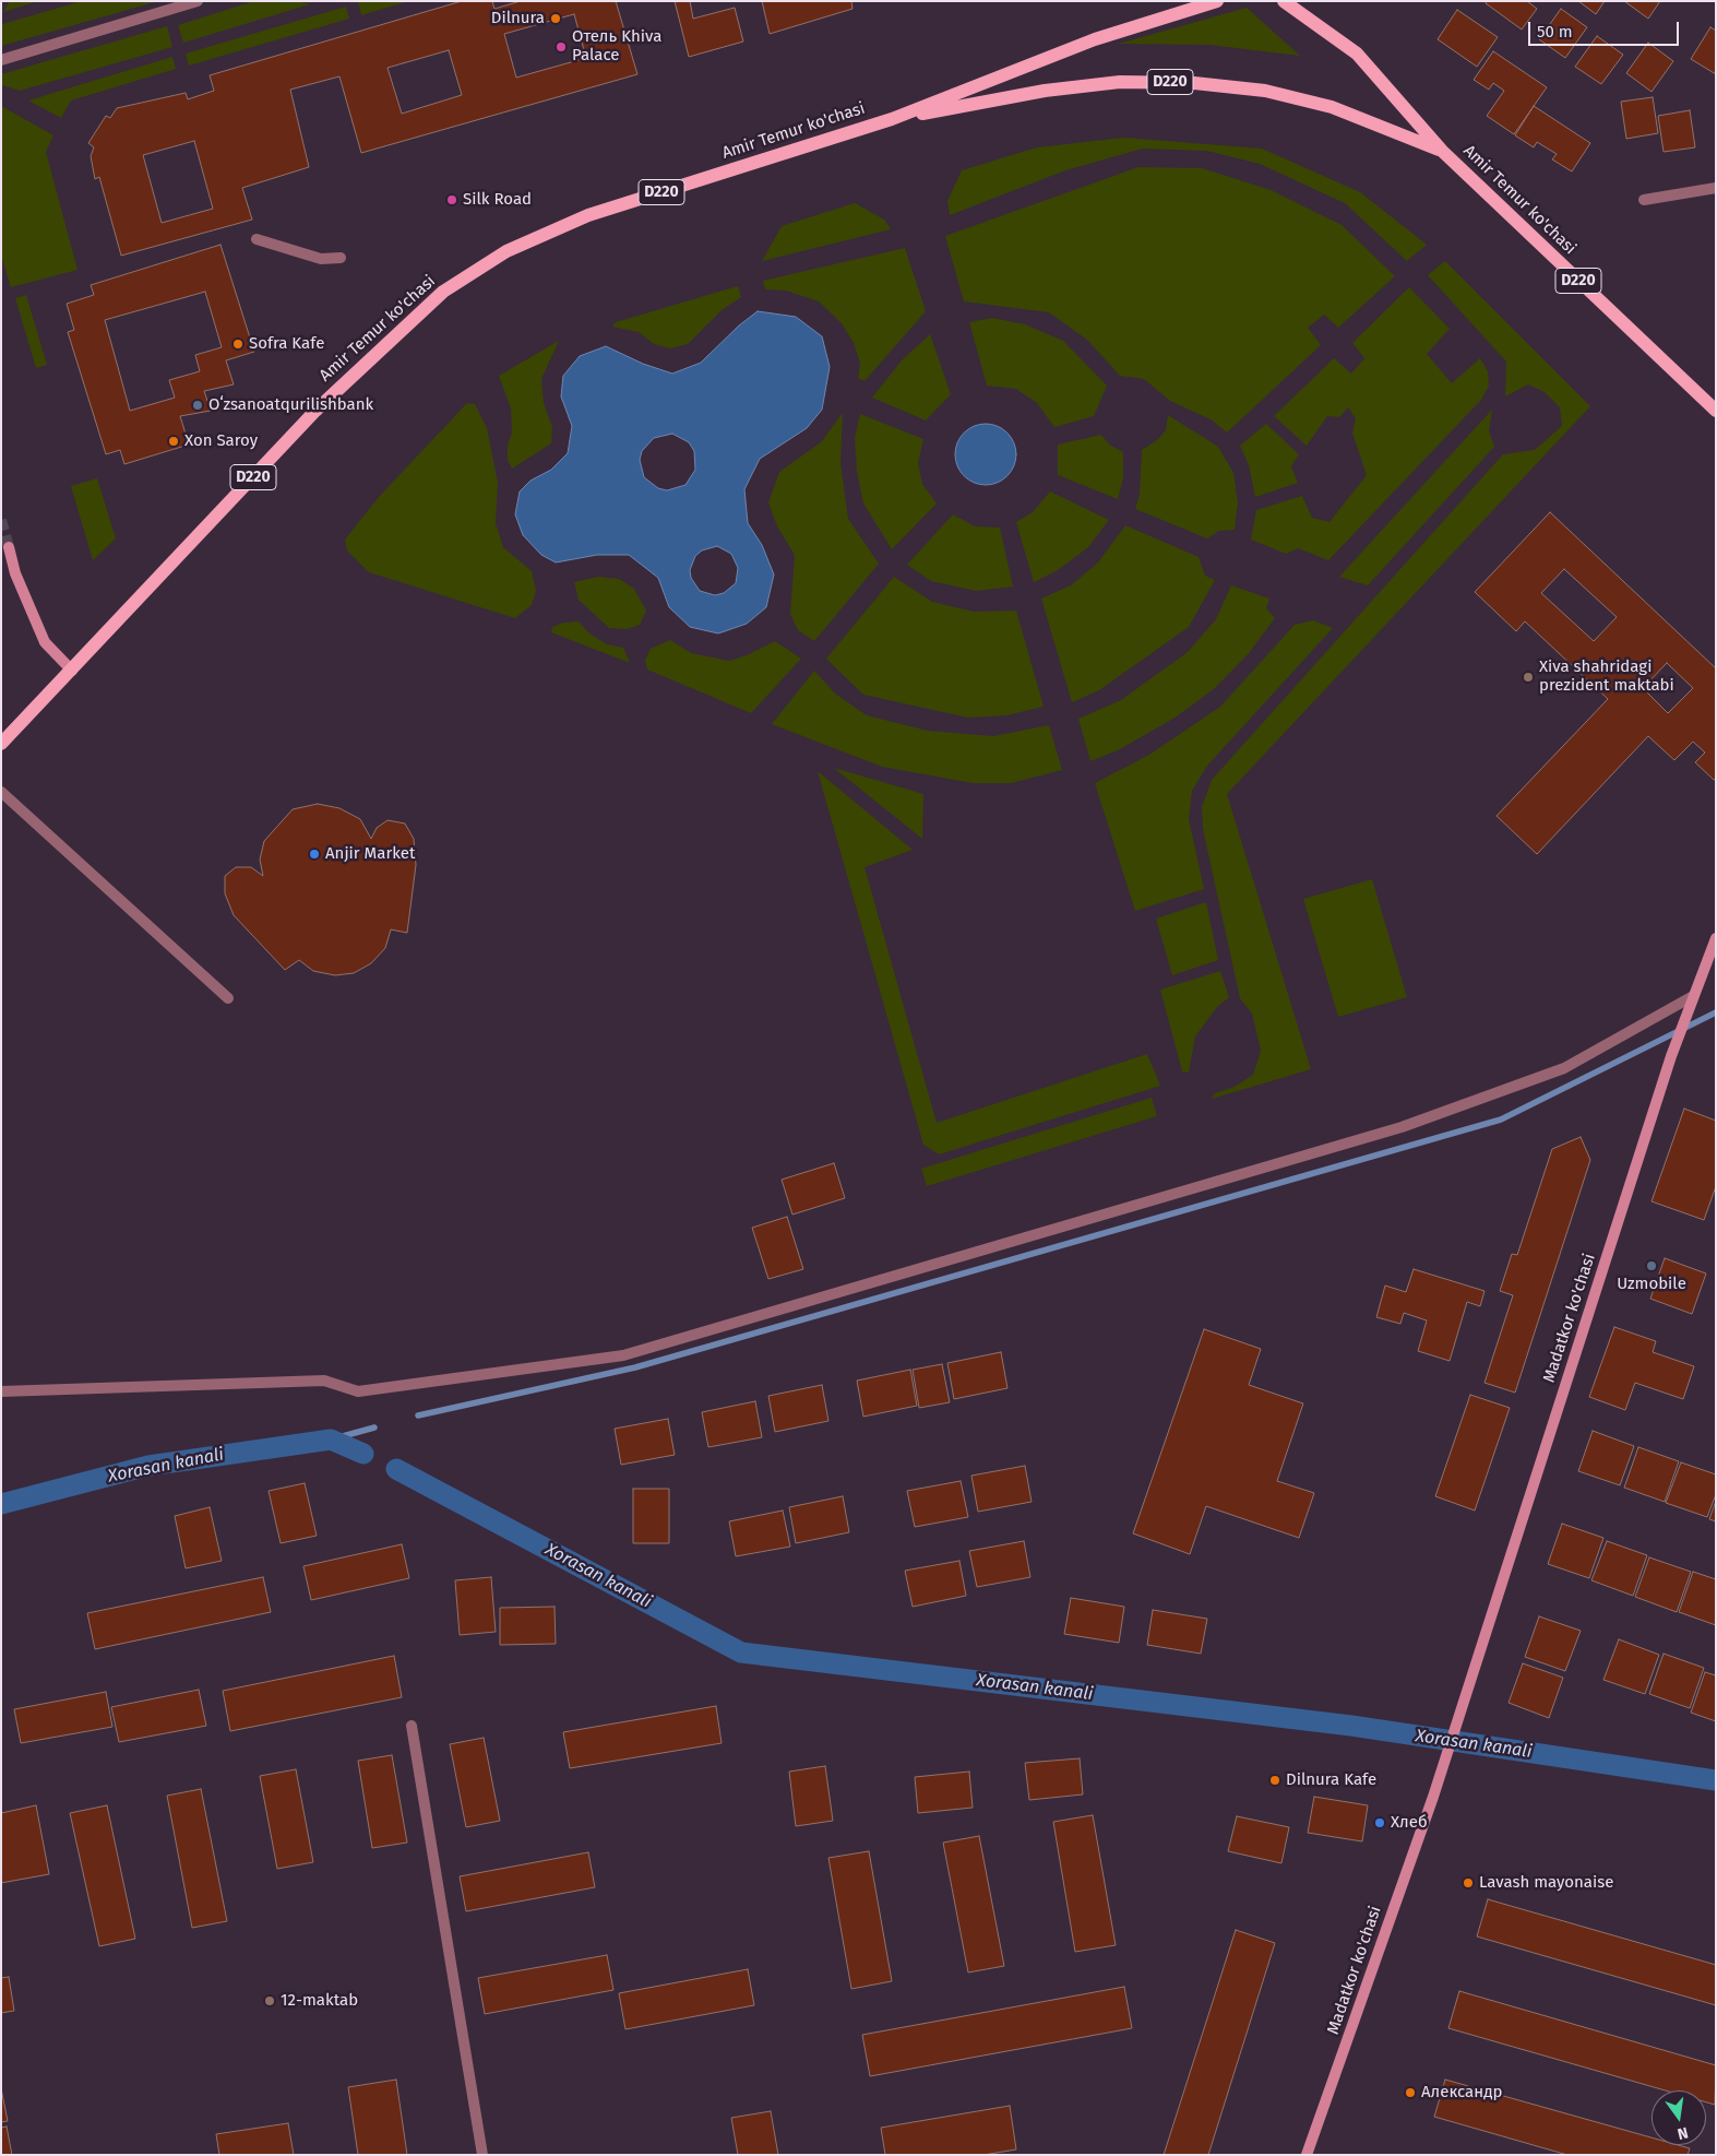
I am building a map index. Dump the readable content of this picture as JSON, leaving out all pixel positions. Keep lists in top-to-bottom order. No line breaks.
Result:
{"streets":{"main road":["D220","Amir Temur ko'chasi"],"street":["Madatkor ko'chasi"]},"crossings":[["D220","Amir Temur ko'chasi"]],"water":["Xorasan kanali"],"places":["Dilnura","Отель Khiva Palace","Silk Road","Sofra Kafe","Oʻzsanoatqurilishbank","Xon Saroy","Xiva shahridagi prezident maktabi","Anjir Market","Uzmobile","Dilnura Kafe","Хлеб","Lavash mayonaise","12-maktab","Александр"],"scale_bar":"50 m","north":"bottom"}
